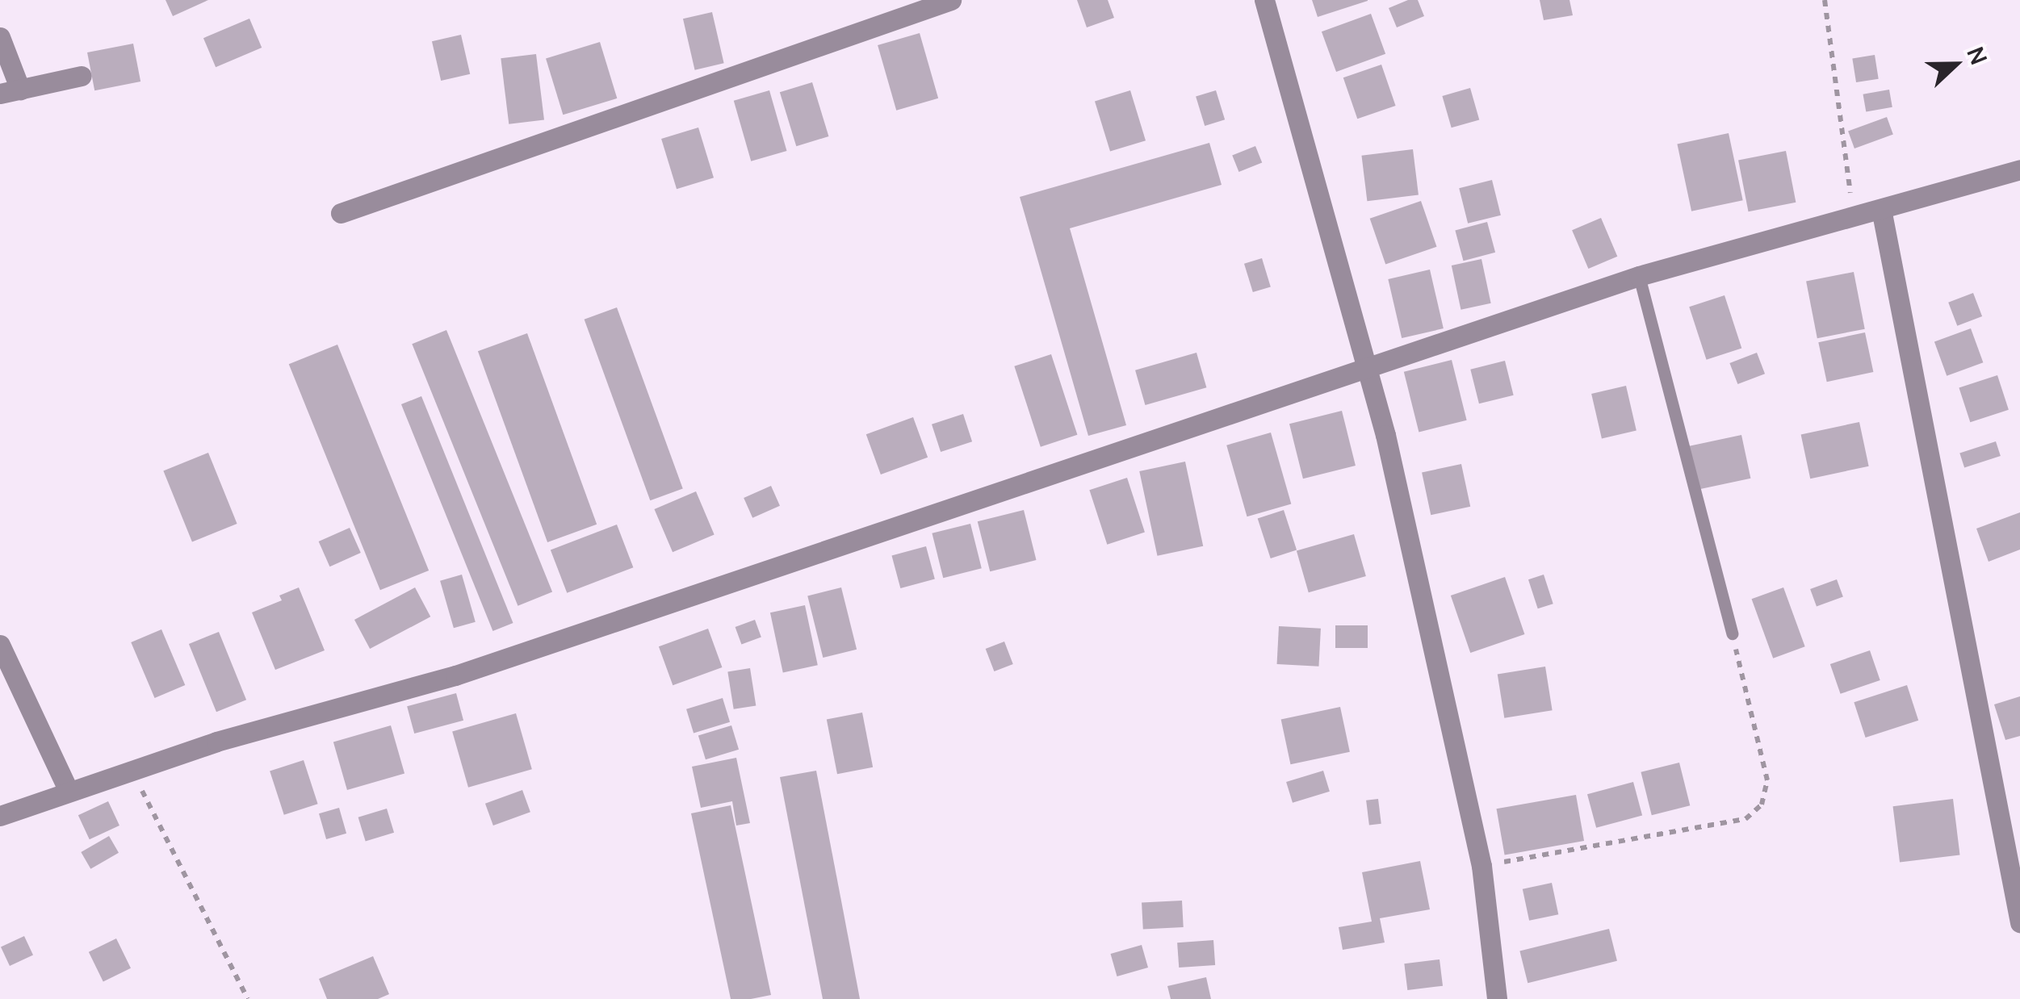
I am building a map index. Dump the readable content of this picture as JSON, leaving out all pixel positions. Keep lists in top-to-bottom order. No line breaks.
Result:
{"north":"right"}
